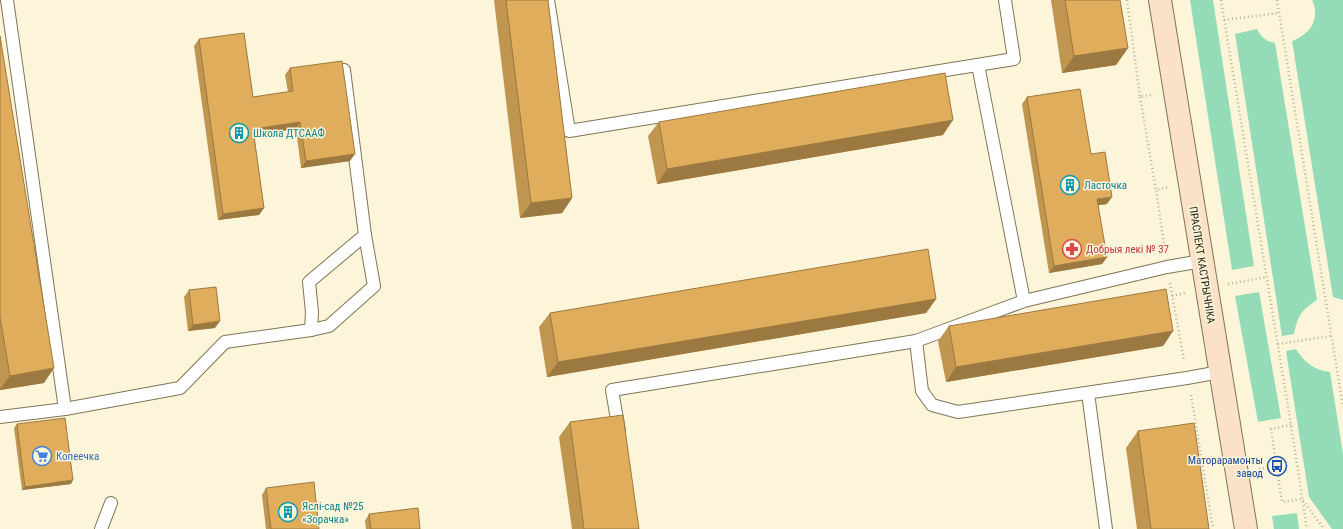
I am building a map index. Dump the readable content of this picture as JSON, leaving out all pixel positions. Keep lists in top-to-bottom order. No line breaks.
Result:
{"streets":{"main road":["ПРАСПЕКТ КАСТРЫЧНІКА"]},"places":{"building":["Школа ДТСААФ","Ласточка","Яслі-сад №25 «Зорачка»"],"pharmacy":["Добрыя лекі № 37"],"supermarket":["Копеечка"],"bus stop":["Маторарамонты завод"]}}
